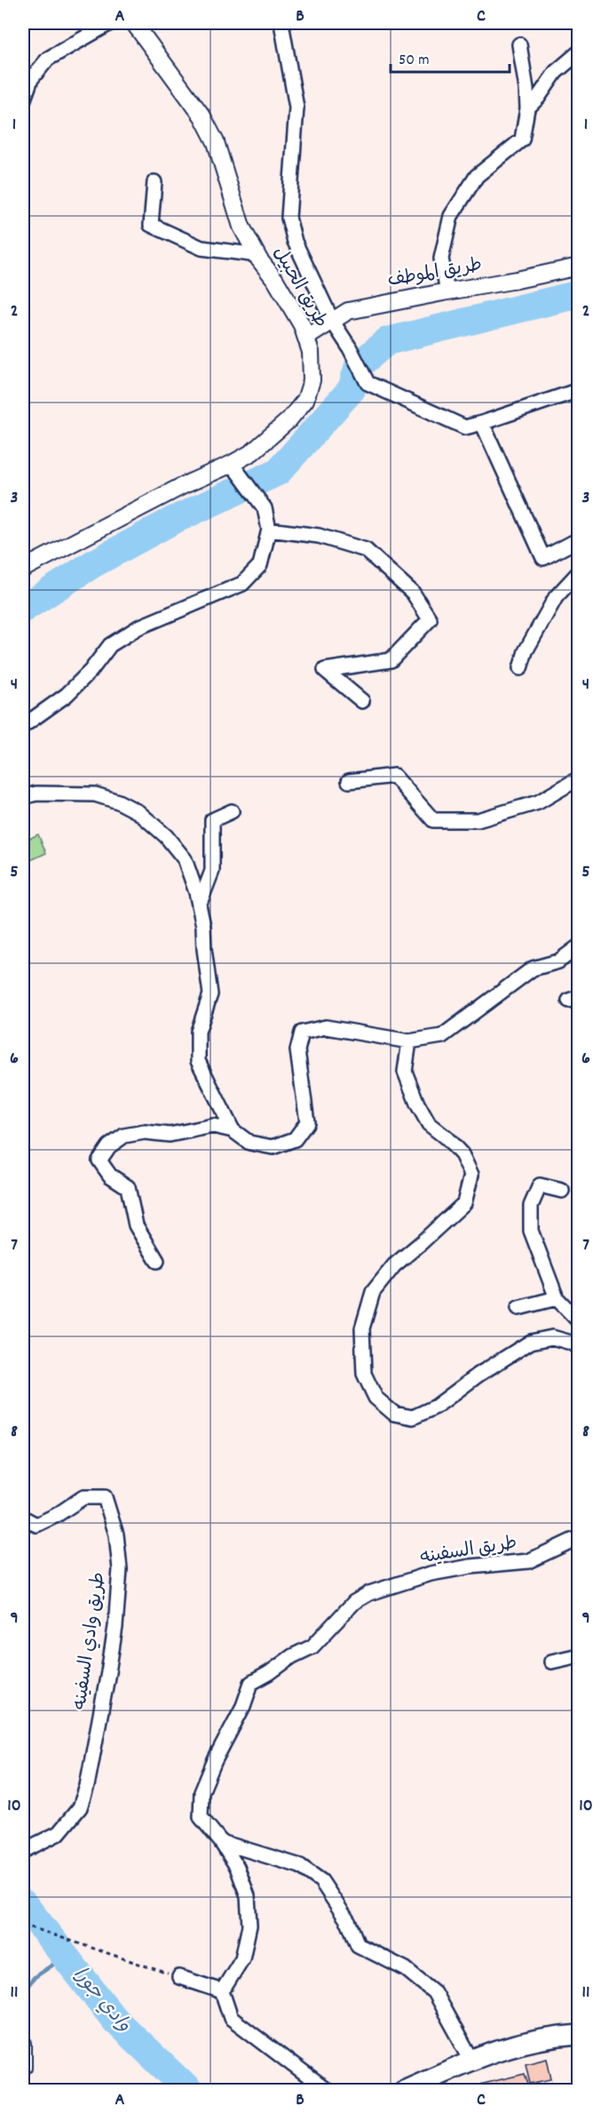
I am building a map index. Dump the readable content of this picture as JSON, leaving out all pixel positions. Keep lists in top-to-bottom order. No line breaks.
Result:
{"streets":{"street":["طريق الموطف","طريق الحبيل","طريق السفينه","طريق وادي السفينه"]},"crossings":[["طريق الموطف","طريق الحبيل"]],"water":["وادي جورا"],"scale_bar":"50 m","grid":{"columns":["A","B","C"],"rows":["1","2","3","4","5","6","7","8","9","10","11"]}}
